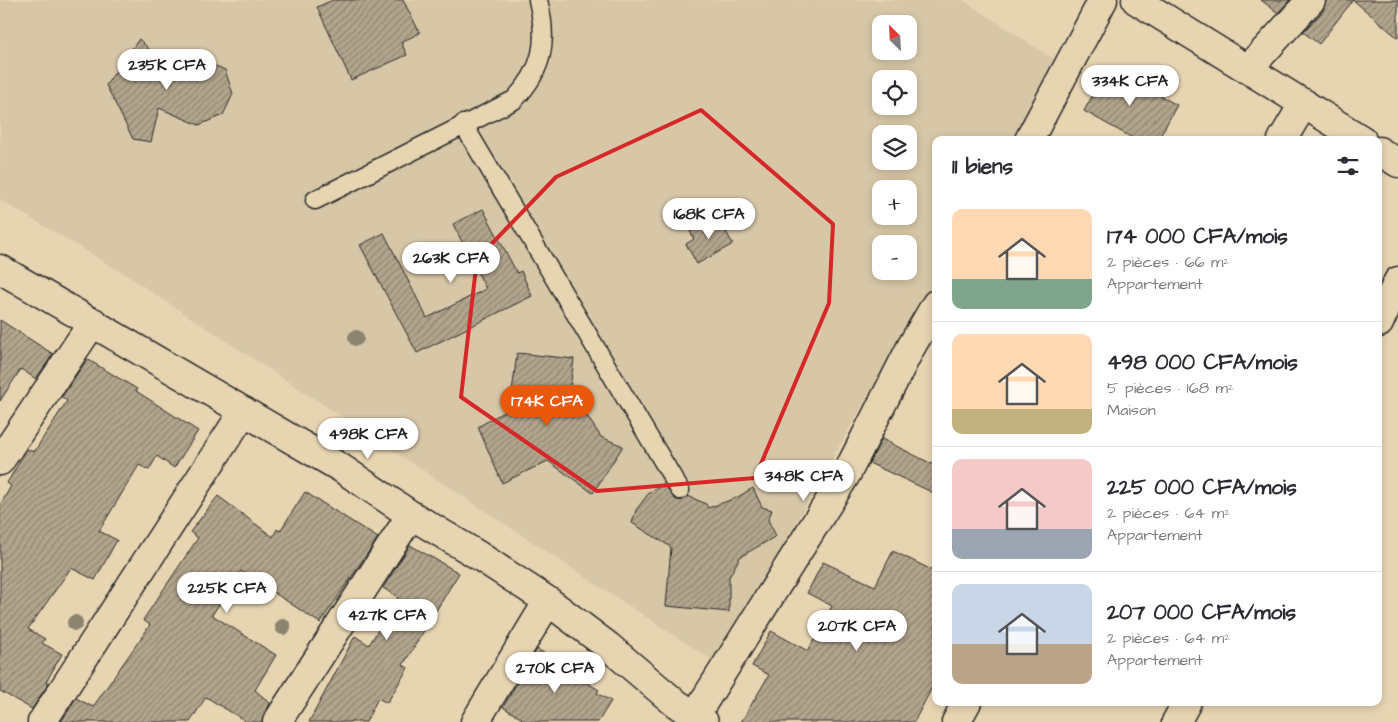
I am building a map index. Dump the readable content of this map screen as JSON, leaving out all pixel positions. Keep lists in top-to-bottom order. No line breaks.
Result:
{"north":"top left","page":{"map_buttons":["+","−"],"price":["235K CFA","334K CFA","168K CFA","263K CFA","174K CFA","498K CFA","348K CFA","225K CFA","427K CFA","207K CFA","270K CFA"],"heading":"11 biens","list":[{"name":"174 000 CFA/mois","note":"2 pièces · 66 m² · Appartement"},{"name":"498 000 CFA/mois","note":"5 pièces · 168 m² · Maison"},{"name":"225 000 CFA/mois","note":"2 pièces · 64 m² · Appartement"},{"name":"207 000 CFA/mois","note":"2 pièces · 64 m² · Appartement"}]}}
